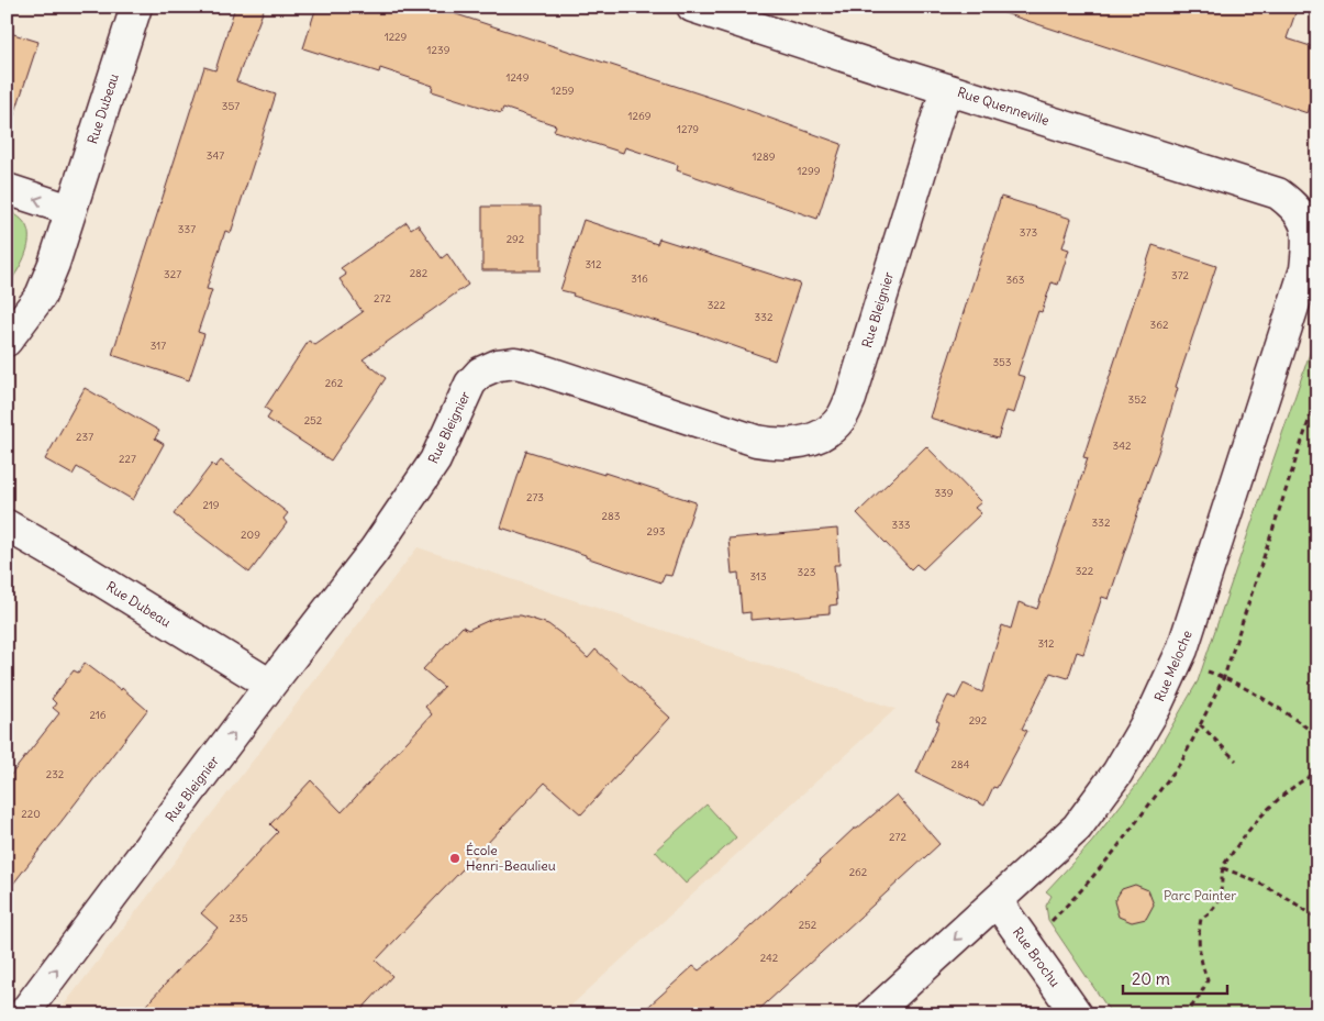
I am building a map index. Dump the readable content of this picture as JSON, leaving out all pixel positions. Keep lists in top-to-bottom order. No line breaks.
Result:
{"streets":{"street":["Rue Quenneville","Rue Dubeau","Rue Bleignier","Rue Meloche","Rue Brochu"]},"crossings":[["Rue Quenneville","Rue Bleignier"],["Rue Quenneville","Rue Meloche"],["Rue Dubeau","Rue Bleignier"],["Rue Meloche","Rue Brochu"]],"parks":["Parc Painter"],"places":["École Henri-Beaulieu"],"house_numbers":["1229","1239","1249","1259","357","1269","1279","347","1289","1299","337","373","292","312","282","327","372","316","363","272","322","332","362","317","353","262","352","252","237","342","227","339","273","219","283","332","333","293","209","322","323","313","312","216","292","284","232","220","272","262","235","252","242"],"scale_bar":"20 m"}
